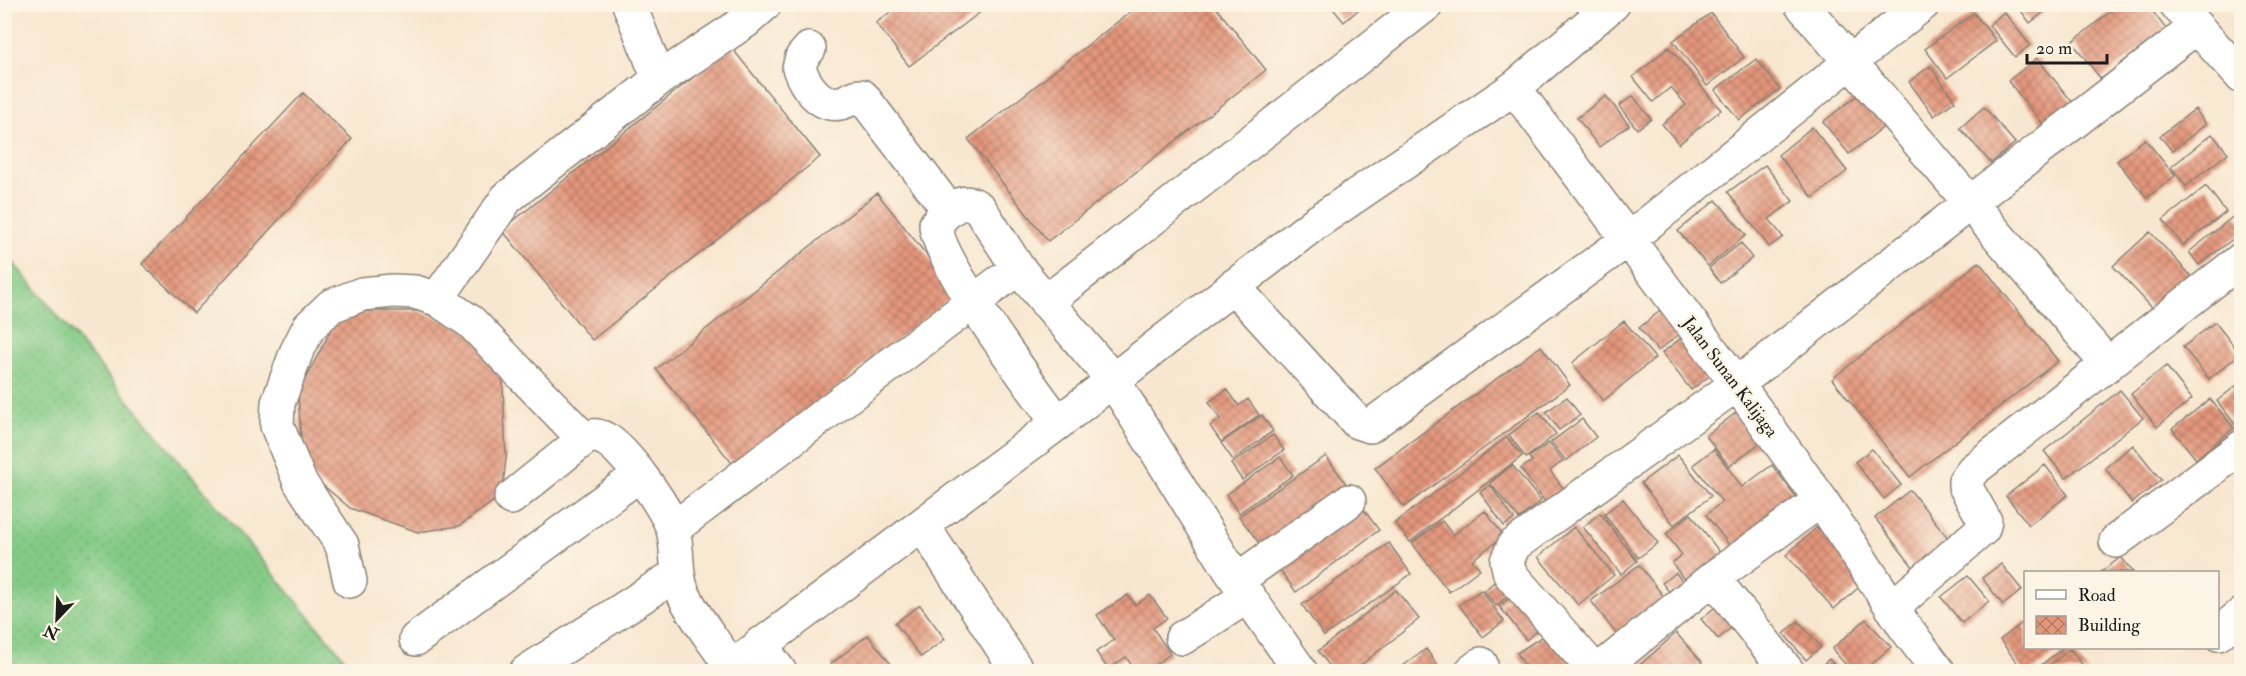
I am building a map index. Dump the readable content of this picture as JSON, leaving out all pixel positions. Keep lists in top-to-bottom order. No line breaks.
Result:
{"streets":{"street":["Jalan Sunan Kalijaga"]},"legend":["Road","Building"],"scale_bar":"20 m","north":"bottom left"}
